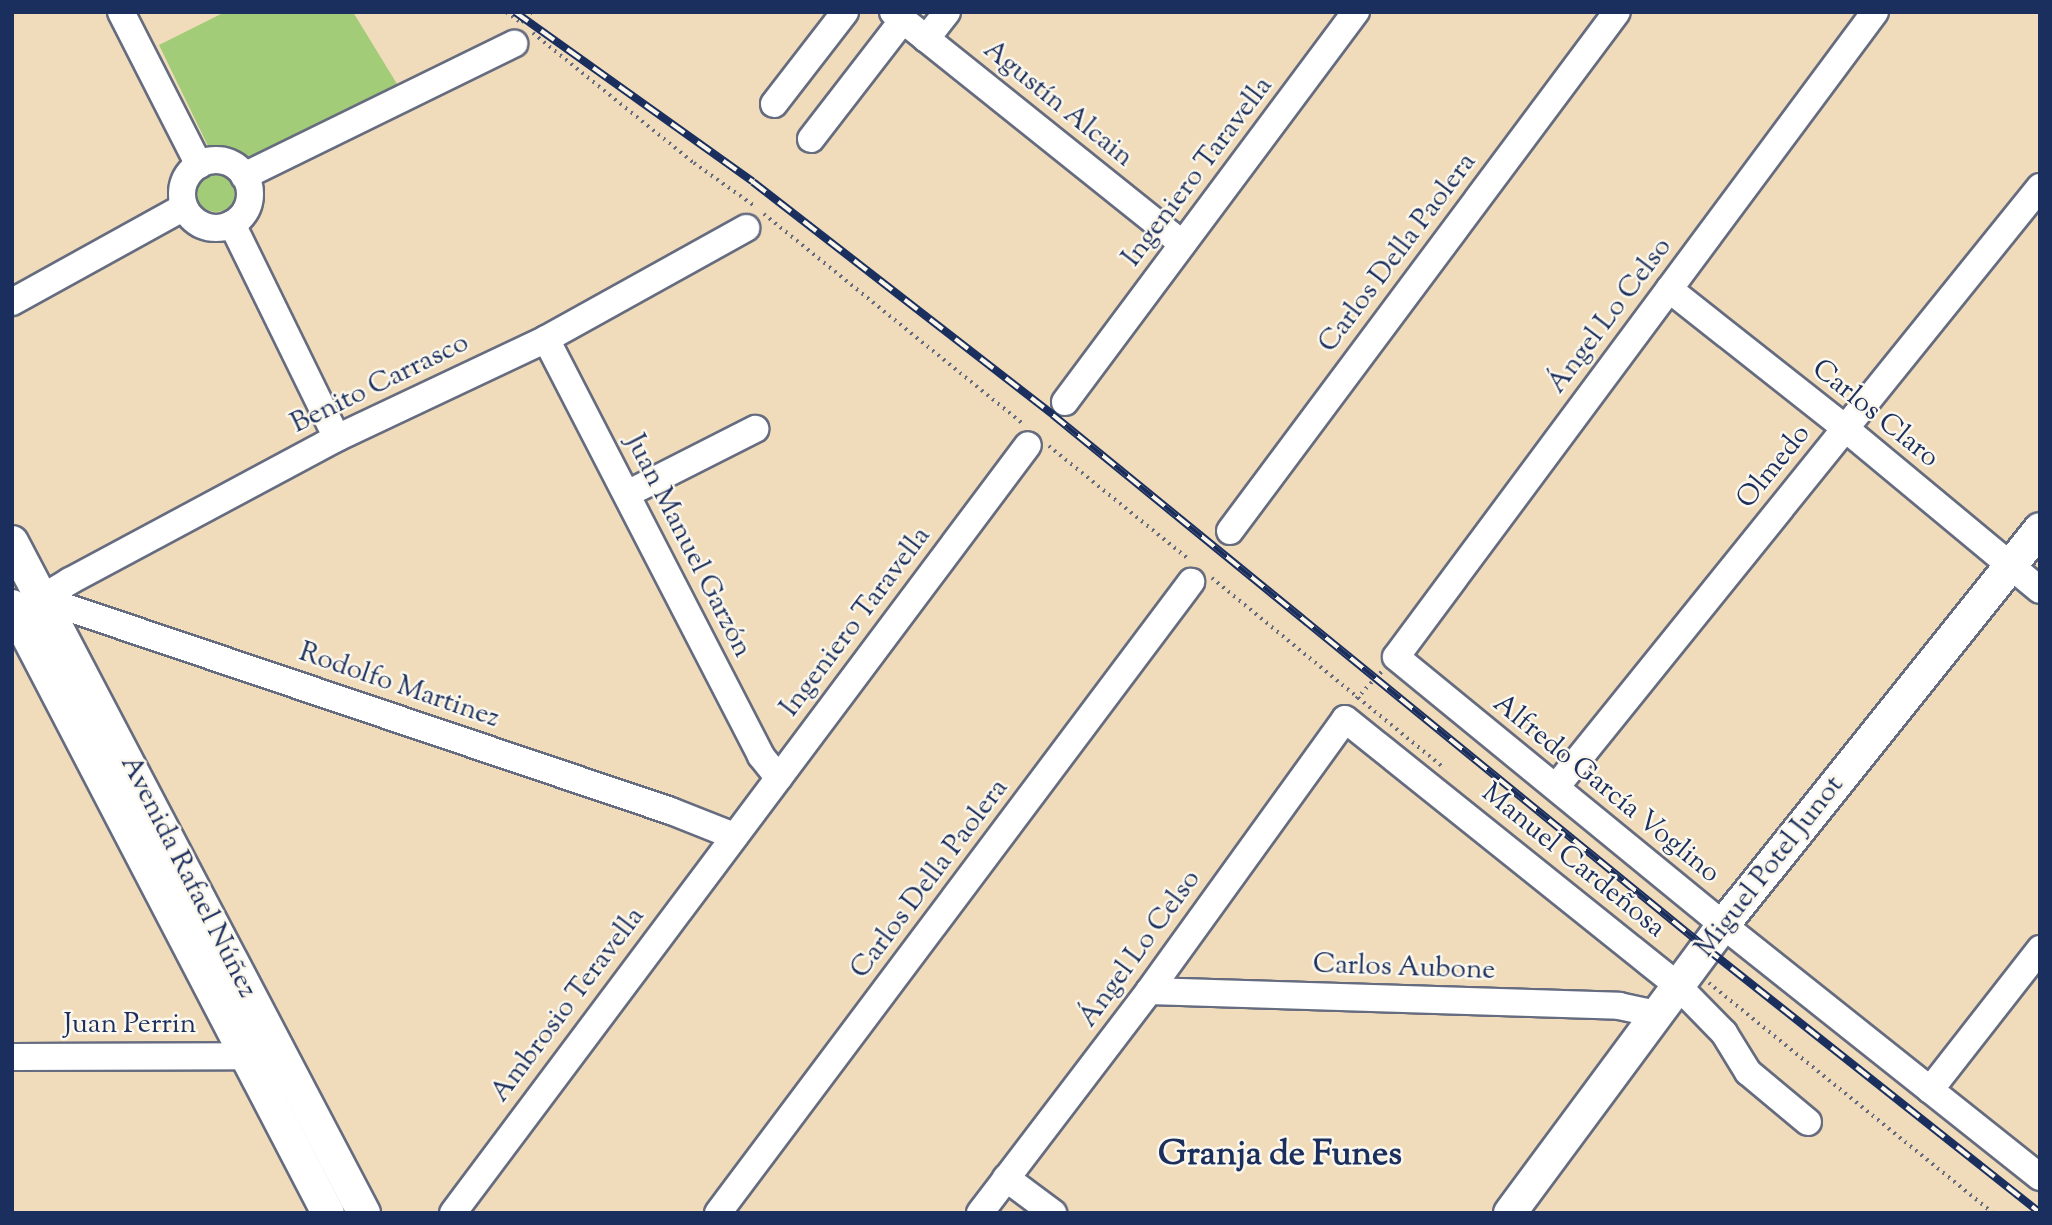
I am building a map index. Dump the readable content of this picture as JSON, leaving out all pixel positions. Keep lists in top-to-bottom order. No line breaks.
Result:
{"streets":{"main road":["Miguel Potel Junot","Avenida Rafael Núñez"],"street":["Agustín Alcain","Ingeniero Taravella","Carlos Della Paolera","Ángel Lo Celso","Benito Carrasco","Carlos Claro","Olmedo","Juan Manuel Garzón","Rodolfo Martinez","Alfredo García Voglino","Manuel Cardeñosa","Carlos Aubone","Ambrosio Teravella","Juan Perrin"]},"crossings":[["Agustín Alcain","Ingeniero Taravella"],["Ingeniero Taravella","Juan Manuel Garzón"],["Ingeniero Taravella","Rodolfo Martinez"],["Ingeniero Taravella","Ambrosio Teravella"],["Ángel Lo Celso","Carlos Claro"],["Ángel Lo Celso","Alfredo García Voglino"],["Ángel Lo Celso","Manuel Cardeñosa"],["Ángel Lo Celso","Carlos Aubone"],["Benito Carrasco","Juan Manuel Garzón"],["Benito Carrasco","Rodolfo Martinez"],["Benito Carrasco","Avenida Rafael Núñez"],["Carlos Claro","Olmedo"],["Carlos Claro","Miguel Potel Junot"],["Olmedo","Alfredo García Voglino"],["Rodolfo Martinez","Avenida Rafael Núñez"],["Rodolfo Martinez","Ambrosio Teravella"],["Alfredo García Voglino","Miguel Potel Junot"],["Manuel Cardeñosa","Miguel Potel Junot"],["Miguel Potel Junot","Carlos Aubone"],["Avenida Rafael Núñez","Juan Perrin"]],"districts":["Granja de Funes"]}
